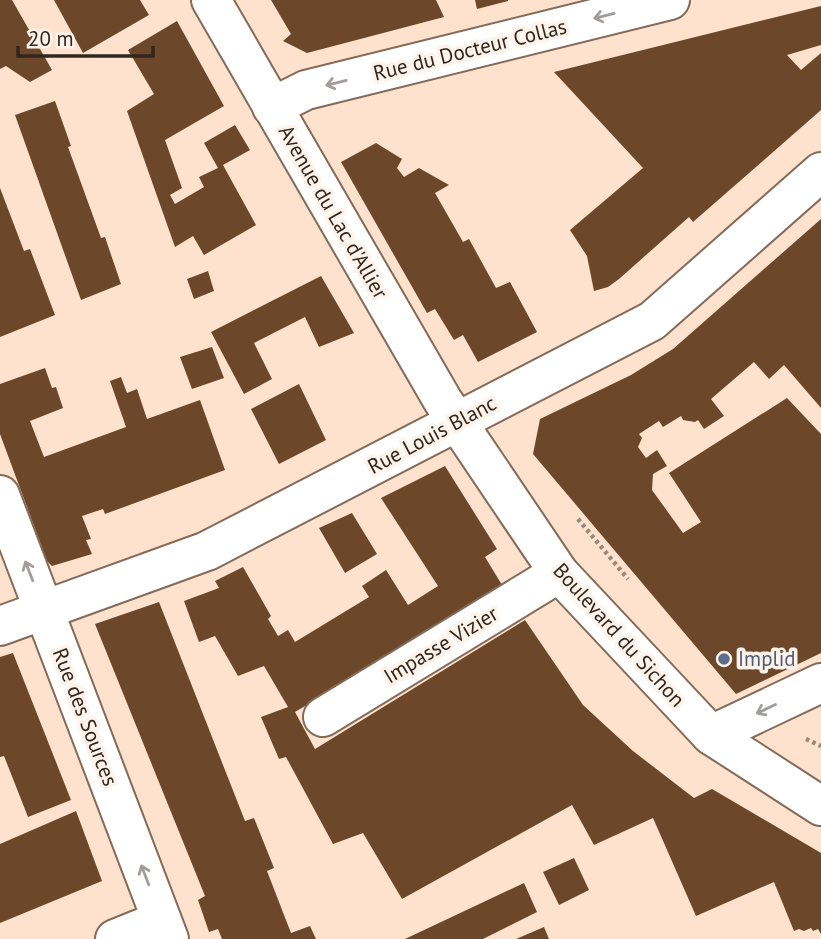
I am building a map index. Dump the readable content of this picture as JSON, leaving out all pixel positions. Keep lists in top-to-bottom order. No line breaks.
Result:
{"streets":{"street":["Rue du Docteur Collas","Avenue du Lac d'Allier","Rue Louis Blanc","Boulevard du Sichon","Impasse Vizier","Rue des Sources"]},"crossings":[["Rue du Docteur Collas","Avenue du Lac d'Allier"],["Avenue du Lac d'Allier","Rue Louis Blanc"],["Avenue du Lac d'Allier","Boulevard du Sichon"],["Rue Louis Blanc","Boulevard du Sichon"],["Rue Louis Blanc","Rue des Sources"],["Boulevard du Sichon","Impasse Vizier"]],"one_way":["Rue du Docteur Collas","Rue des Sources"],"places":["Implid"],"scale_bar":"20 m"}
